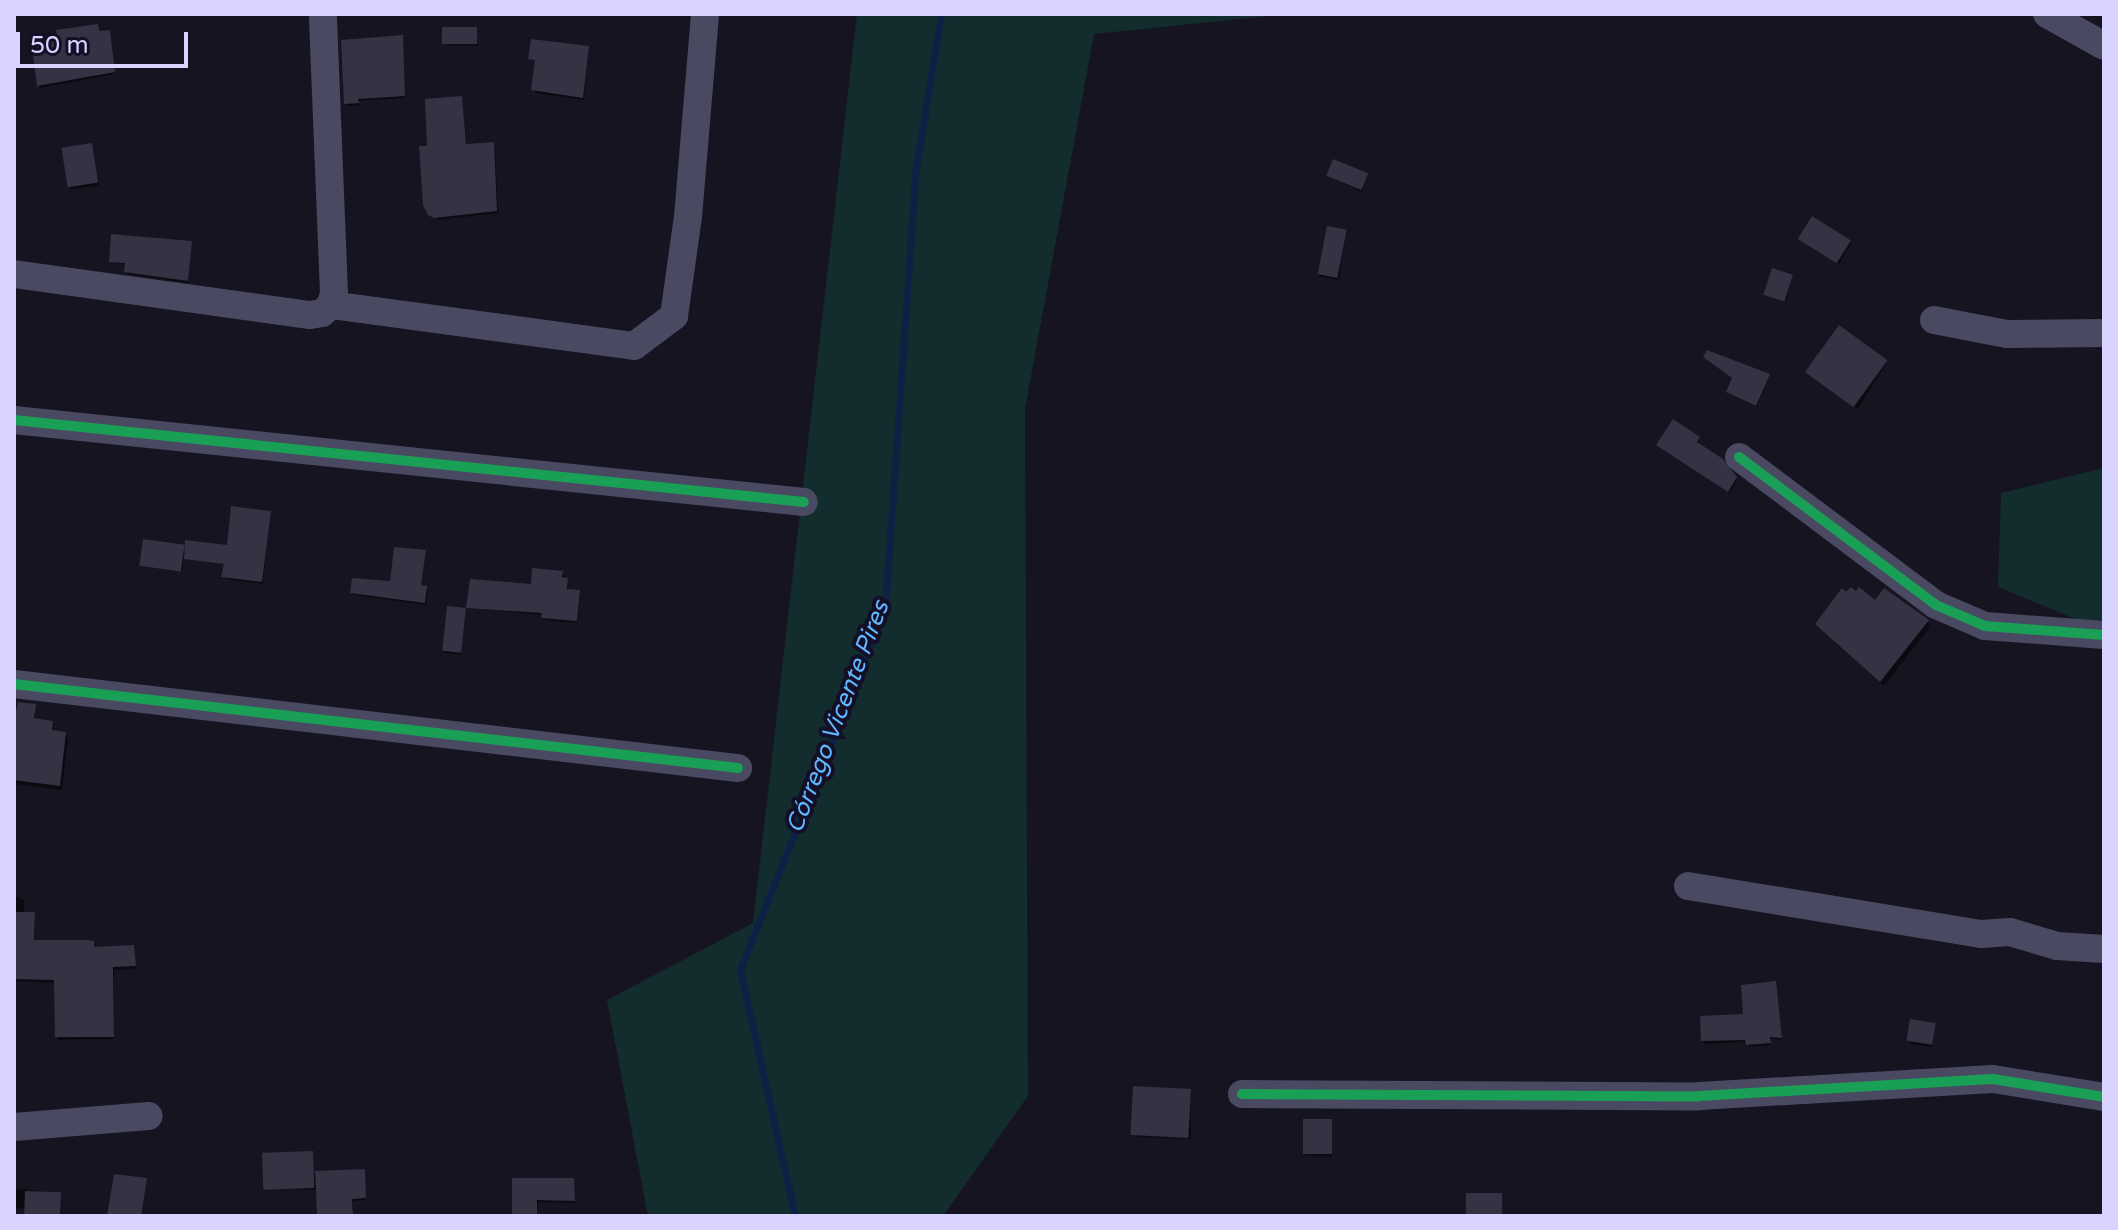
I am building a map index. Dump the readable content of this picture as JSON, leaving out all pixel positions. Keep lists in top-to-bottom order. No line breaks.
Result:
{"water":["Córrego Vicente Pires"],"scale_bar":"50 m"}
